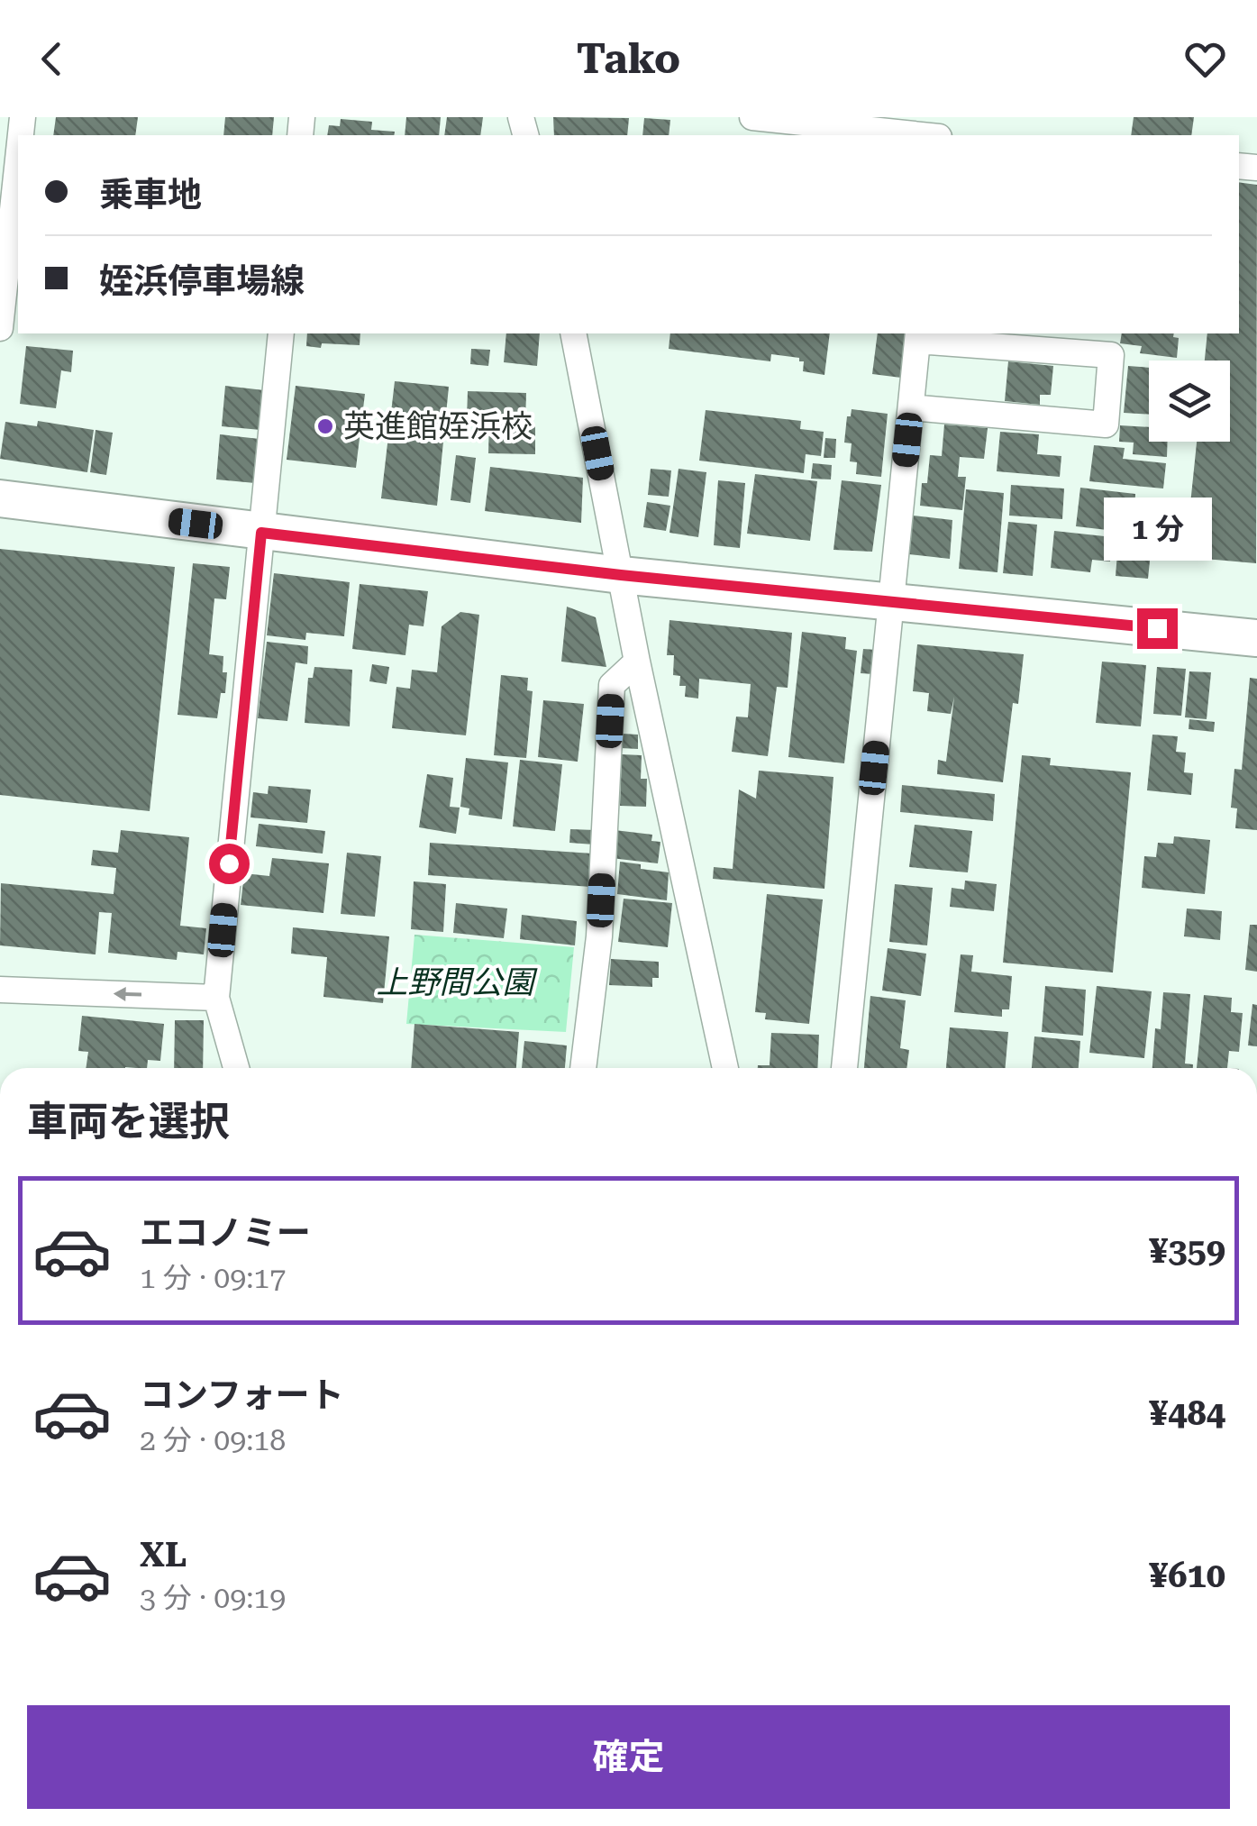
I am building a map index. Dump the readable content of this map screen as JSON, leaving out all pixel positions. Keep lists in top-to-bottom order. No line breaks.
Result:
{"parks":["上野間公園"],"places":["英進館姪浜校"],"page":{"header":"Tako","banner":["乗車地","姪浜停車場線"],"bubble":"1 分","heading":"車両を選択","list":[{"name":"エコノミー","note":"1 分 · 09:17","value":"¥359"},{"name":"コンフォート","note":"2 分 · 09:18","value":"¥484"},{"name":"XL","note":"3 分 · 09:19","value":"¥610"}],"buttons":"確定"}}
